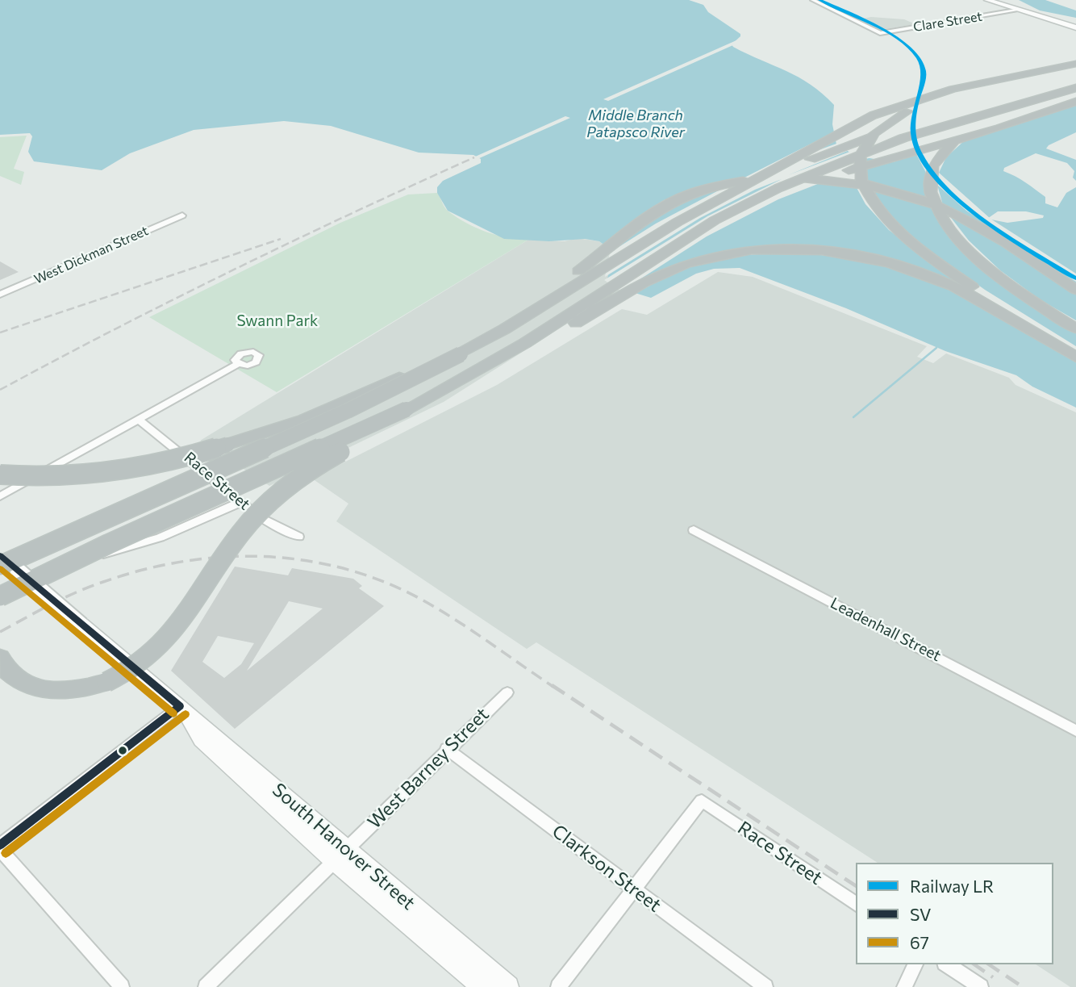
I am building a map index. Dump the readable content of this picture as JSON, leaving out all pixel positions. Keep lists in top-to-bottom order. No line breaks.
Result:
{"streets":{"main road":["South Hanover Street"],"street":["Clare Street","West Dickman Street","Race Street","Leadenhall Street","West Barney Street","Clarkson Street"]},"crossings":[["West Barney Street","South Hanover Street"],["West Barney Street","Clarkson Street"]],"water":["Middle Branch Patapsco River"],"parks":["Swann Park"],"lines":["rail line LR","transit line SV","transit line 67"],"legend":["Railway LR","SV","67"]}
